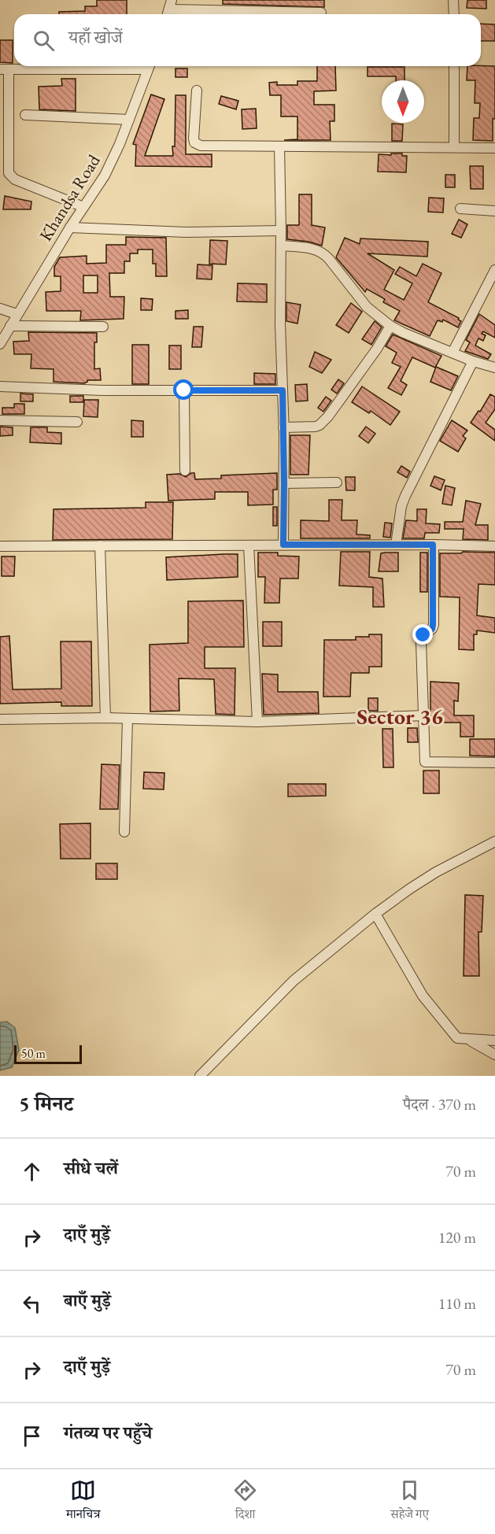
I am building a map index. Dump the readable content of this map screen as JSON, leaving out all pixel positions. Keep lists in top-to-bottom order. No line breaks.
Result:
{"streets":{"street":["Khandsa Road"]},"districts":["Sector 36"],"scale_bar":"50 m","north":"bottom","page":{"search":"यहाँ खोजें","scale":"50 m","heading":["5 मिनट","पैदल · 370 m"],"list":[["सीधे चलें","70 m"],["दाएँ मुड़ें","120 m"],["बाएँ मुड़ें","110 m"],["दाएँ मुड़ें","70 m"],"गंतव्य पर पहुँचे"],"nav":["मानचित्र","दिशा","सहेजे गए"]}}
